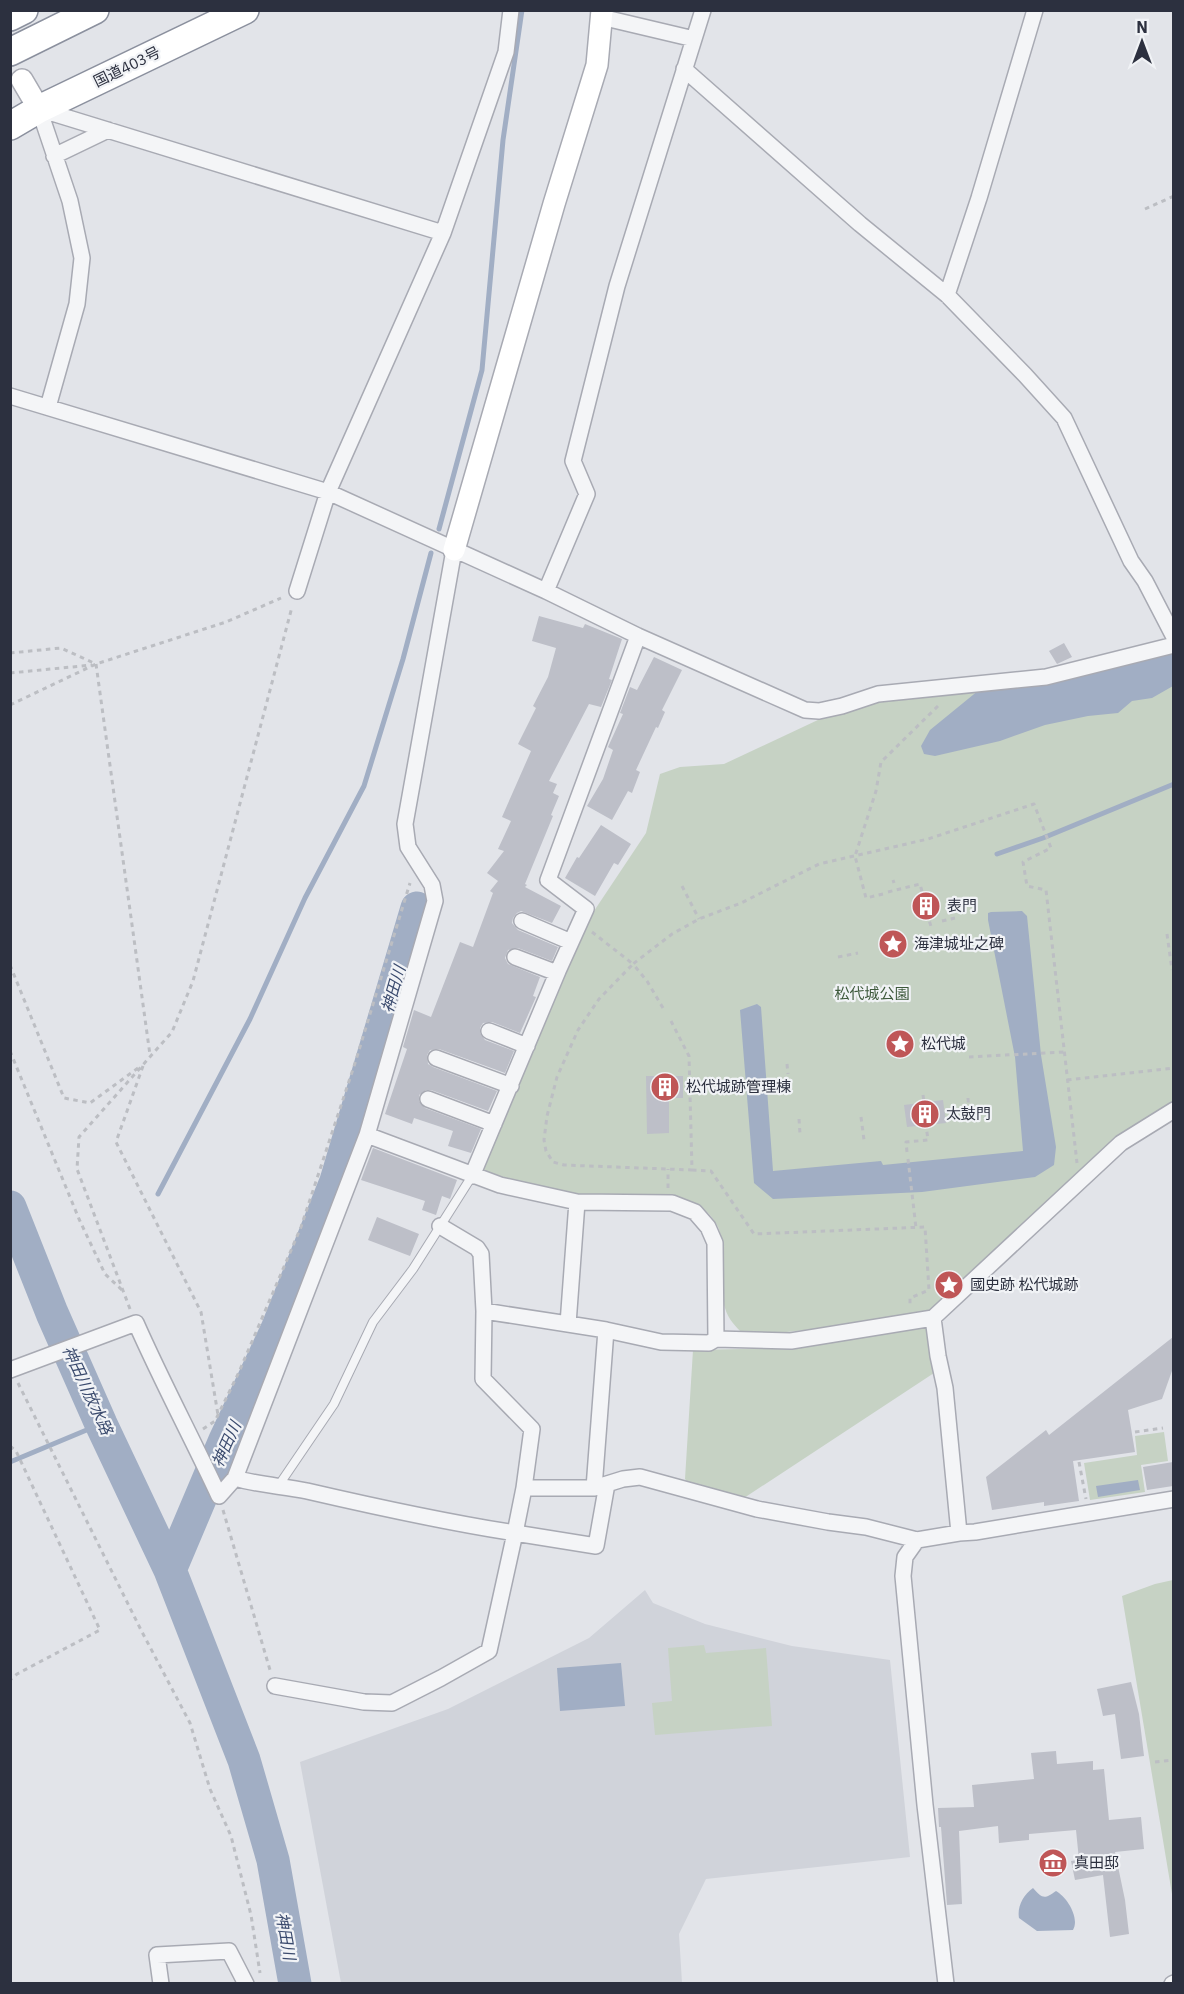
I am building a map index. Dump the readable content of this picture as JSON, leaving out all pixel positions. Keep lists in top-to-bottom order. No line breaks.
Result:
{"streets":{"highway":["国道403号"]},"water":["神田川","神田川放水路"],"parks":["松代城公園"],"places":{"building":["表門","松代城跡管理棟","太鼓門"],"place":["海津城址之碑","松代城","國史跡 松代城跡"],"museum":["真田邸"]},"north":"top"}
